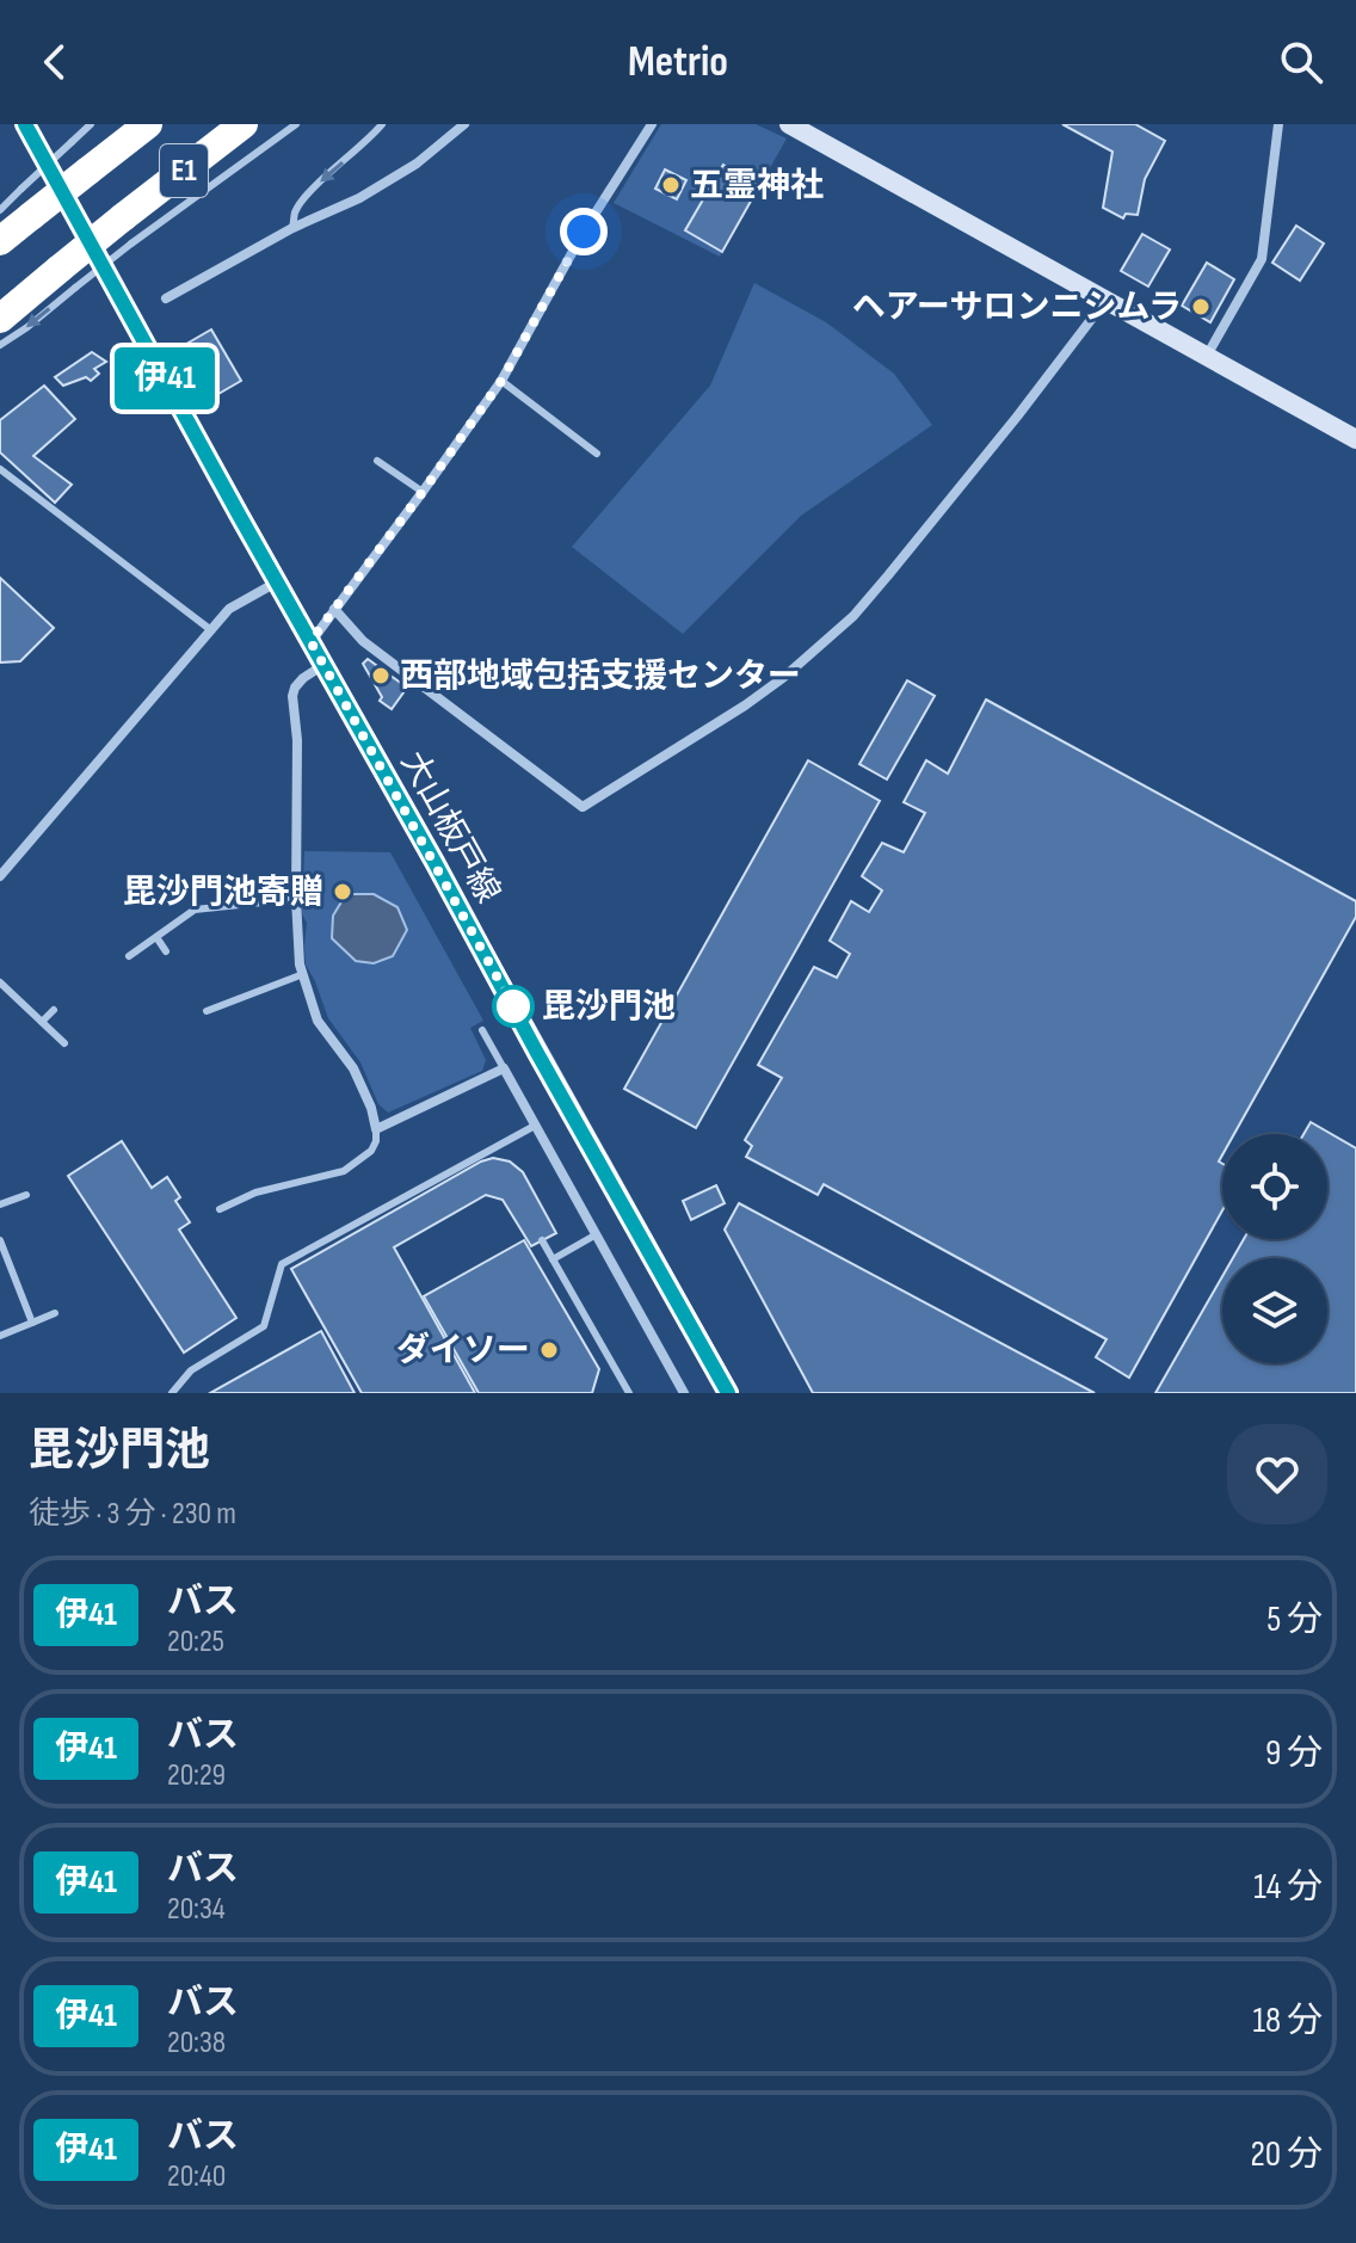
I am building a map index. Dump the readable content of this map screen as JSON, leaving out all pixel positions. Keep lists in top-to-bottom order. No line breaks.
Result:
{"streets":{"highway":["E1"],"main road":["大山板戸線"]},"places":["五霊神社","ヘアーサロンニシムラ","西部地域包括支援センター","毘沙門池寄贈","毘沙門池","ダイソー"],"lines":["bus line 伊41"],"page":{"header":"Metrio","on_map":"伊41","heading":["毘沙門池","徒歩 · 3 分 · 230 m"],"list":[{"mark":"伊41","name":"バス","note":"20:25","value":"5 分"},{"mark":"伊41","name":"バス","note":"20:29","value":"9 分"},{"mark":"伊41","name":"バス","note":"20:34","value":"14 分"},{"mark":"伊41","name":"バス","note":"20:38","value":"18 分"},{"mark":"伊41","name":"バス","note":"20:40","value":"20 分"}]}}
